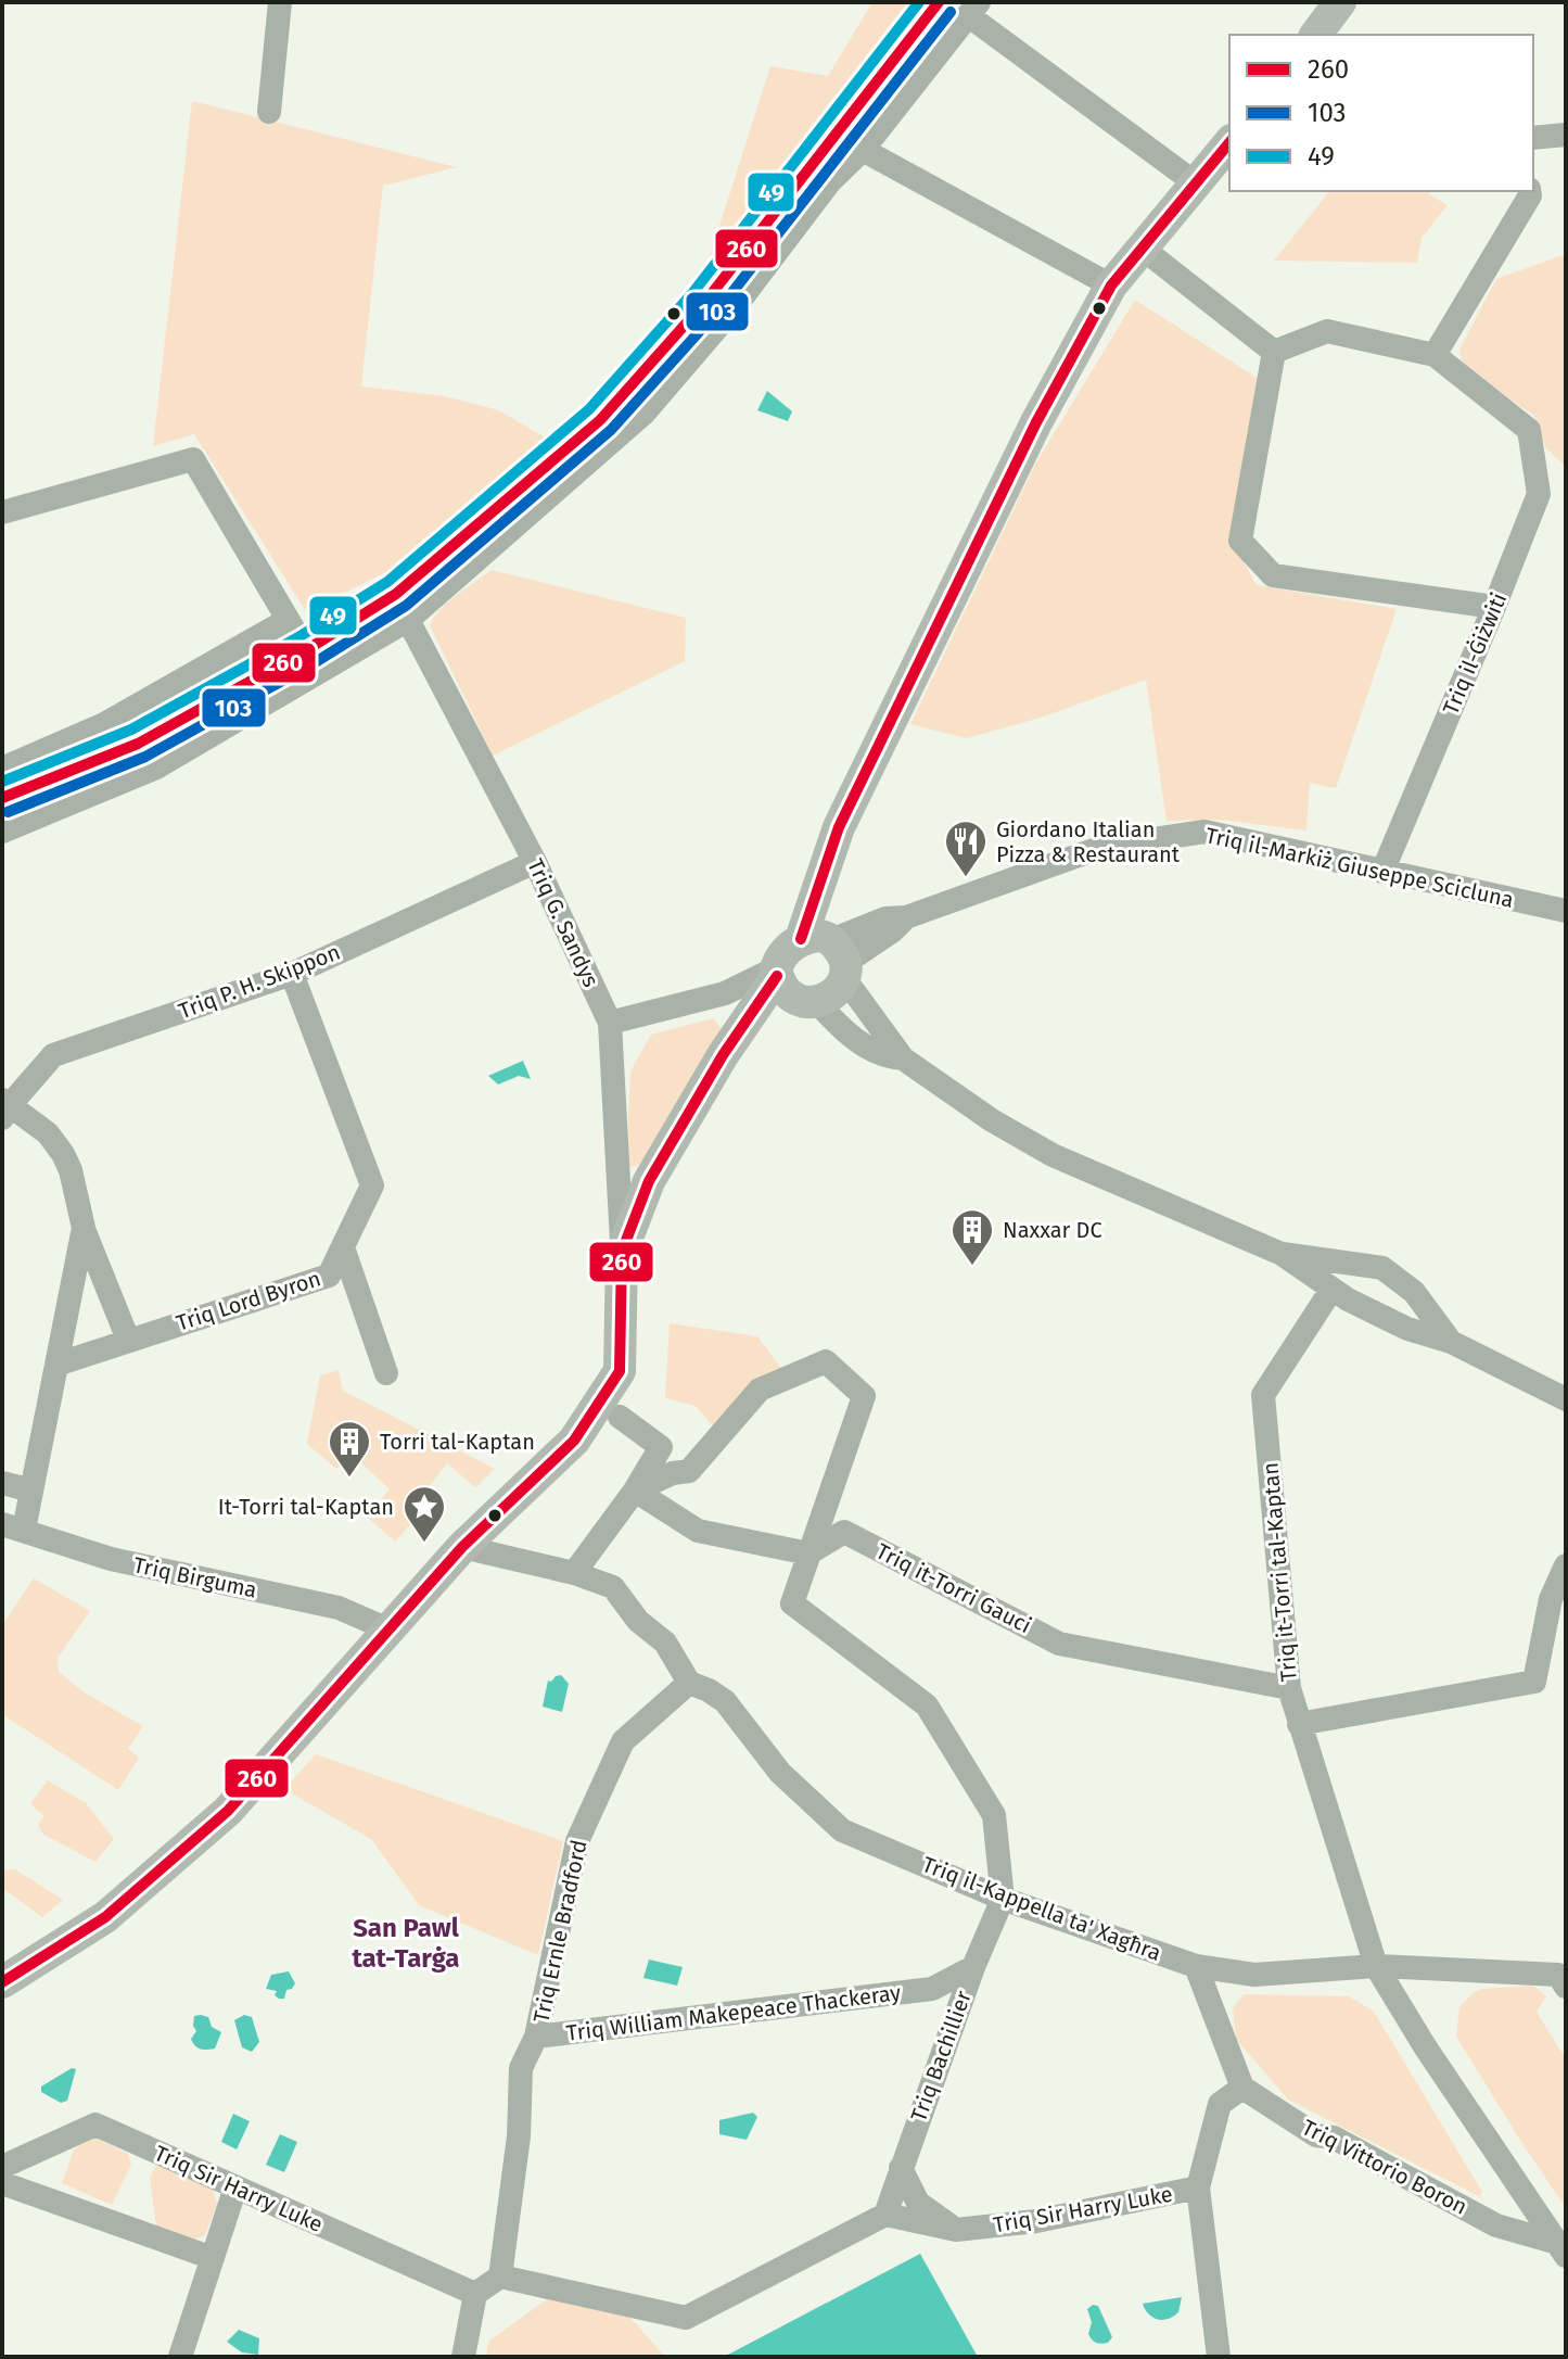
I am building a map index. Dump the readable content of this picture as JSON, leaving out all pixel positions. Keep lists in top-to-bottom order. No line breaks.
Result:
{"streets":{"street":["Triq il-Ġiżwiti","Triq il-Markiż Giuseppe Scicluna","Triq G. Sandys","Triq P. H. Skippon","Triq Lord Byron","Triq it-Torri tal-Kaptan","Triq Birguma","Triq it-Torri Gauci","Triq il-Kappella ta' Xagħra","Triq Ernle Bradford","Triq William Makepeace Thackeray","Triq Bachillier","Triq Vittorio Boron","Triq Sir Harry Luke"]},"crossings":[["Triq il-Ġiżwiti","Triq il-Markiż Giuseppe Scicluna"],["Triq G. Sandys","Triq P. H. Skippon"],["Triq P. H. Skippon","Triq Lord Byron"],["Triq it-Torri tal-Kaptan","Triq it-Torri Gauci"],["Triq it-Torri tal-Kaptan","Triq il-Kappella ta' Xagħra"],["Triq it-Torri tal-Kaptan","Triq Vittorio Boron"],["Triq il-Kappella ta' Xagħra","Triq Ernle Bradford"],["Triq il-Kappella ta' Xagħra","Triq Bachillier"],["Triq il-Kappella ta' Xagħra","Triq Vittorio Boron"],["Triq Ernle Bradford","Triq William Makepeace Thackeray"],["Triq William Makepeace Thackeray","Triq Bachillier"],["Triq Bachillier","Triq Sir Harry Luke"],["Triq Vittorio Boron","Triq Sir Harry Luke"]],"districts":["San Pawl tat-Tarġa"],"places":{"restaurant":["Giordano Italian Pizza & Restaurant"],"building":["Naxxar DC","Torri tal-Kaptan"],"place":["It-Torri tal-Kaptan"]},"lines":["transit line 260","transit line 49","transit line 103"],"legend":["260","103","49"]}
